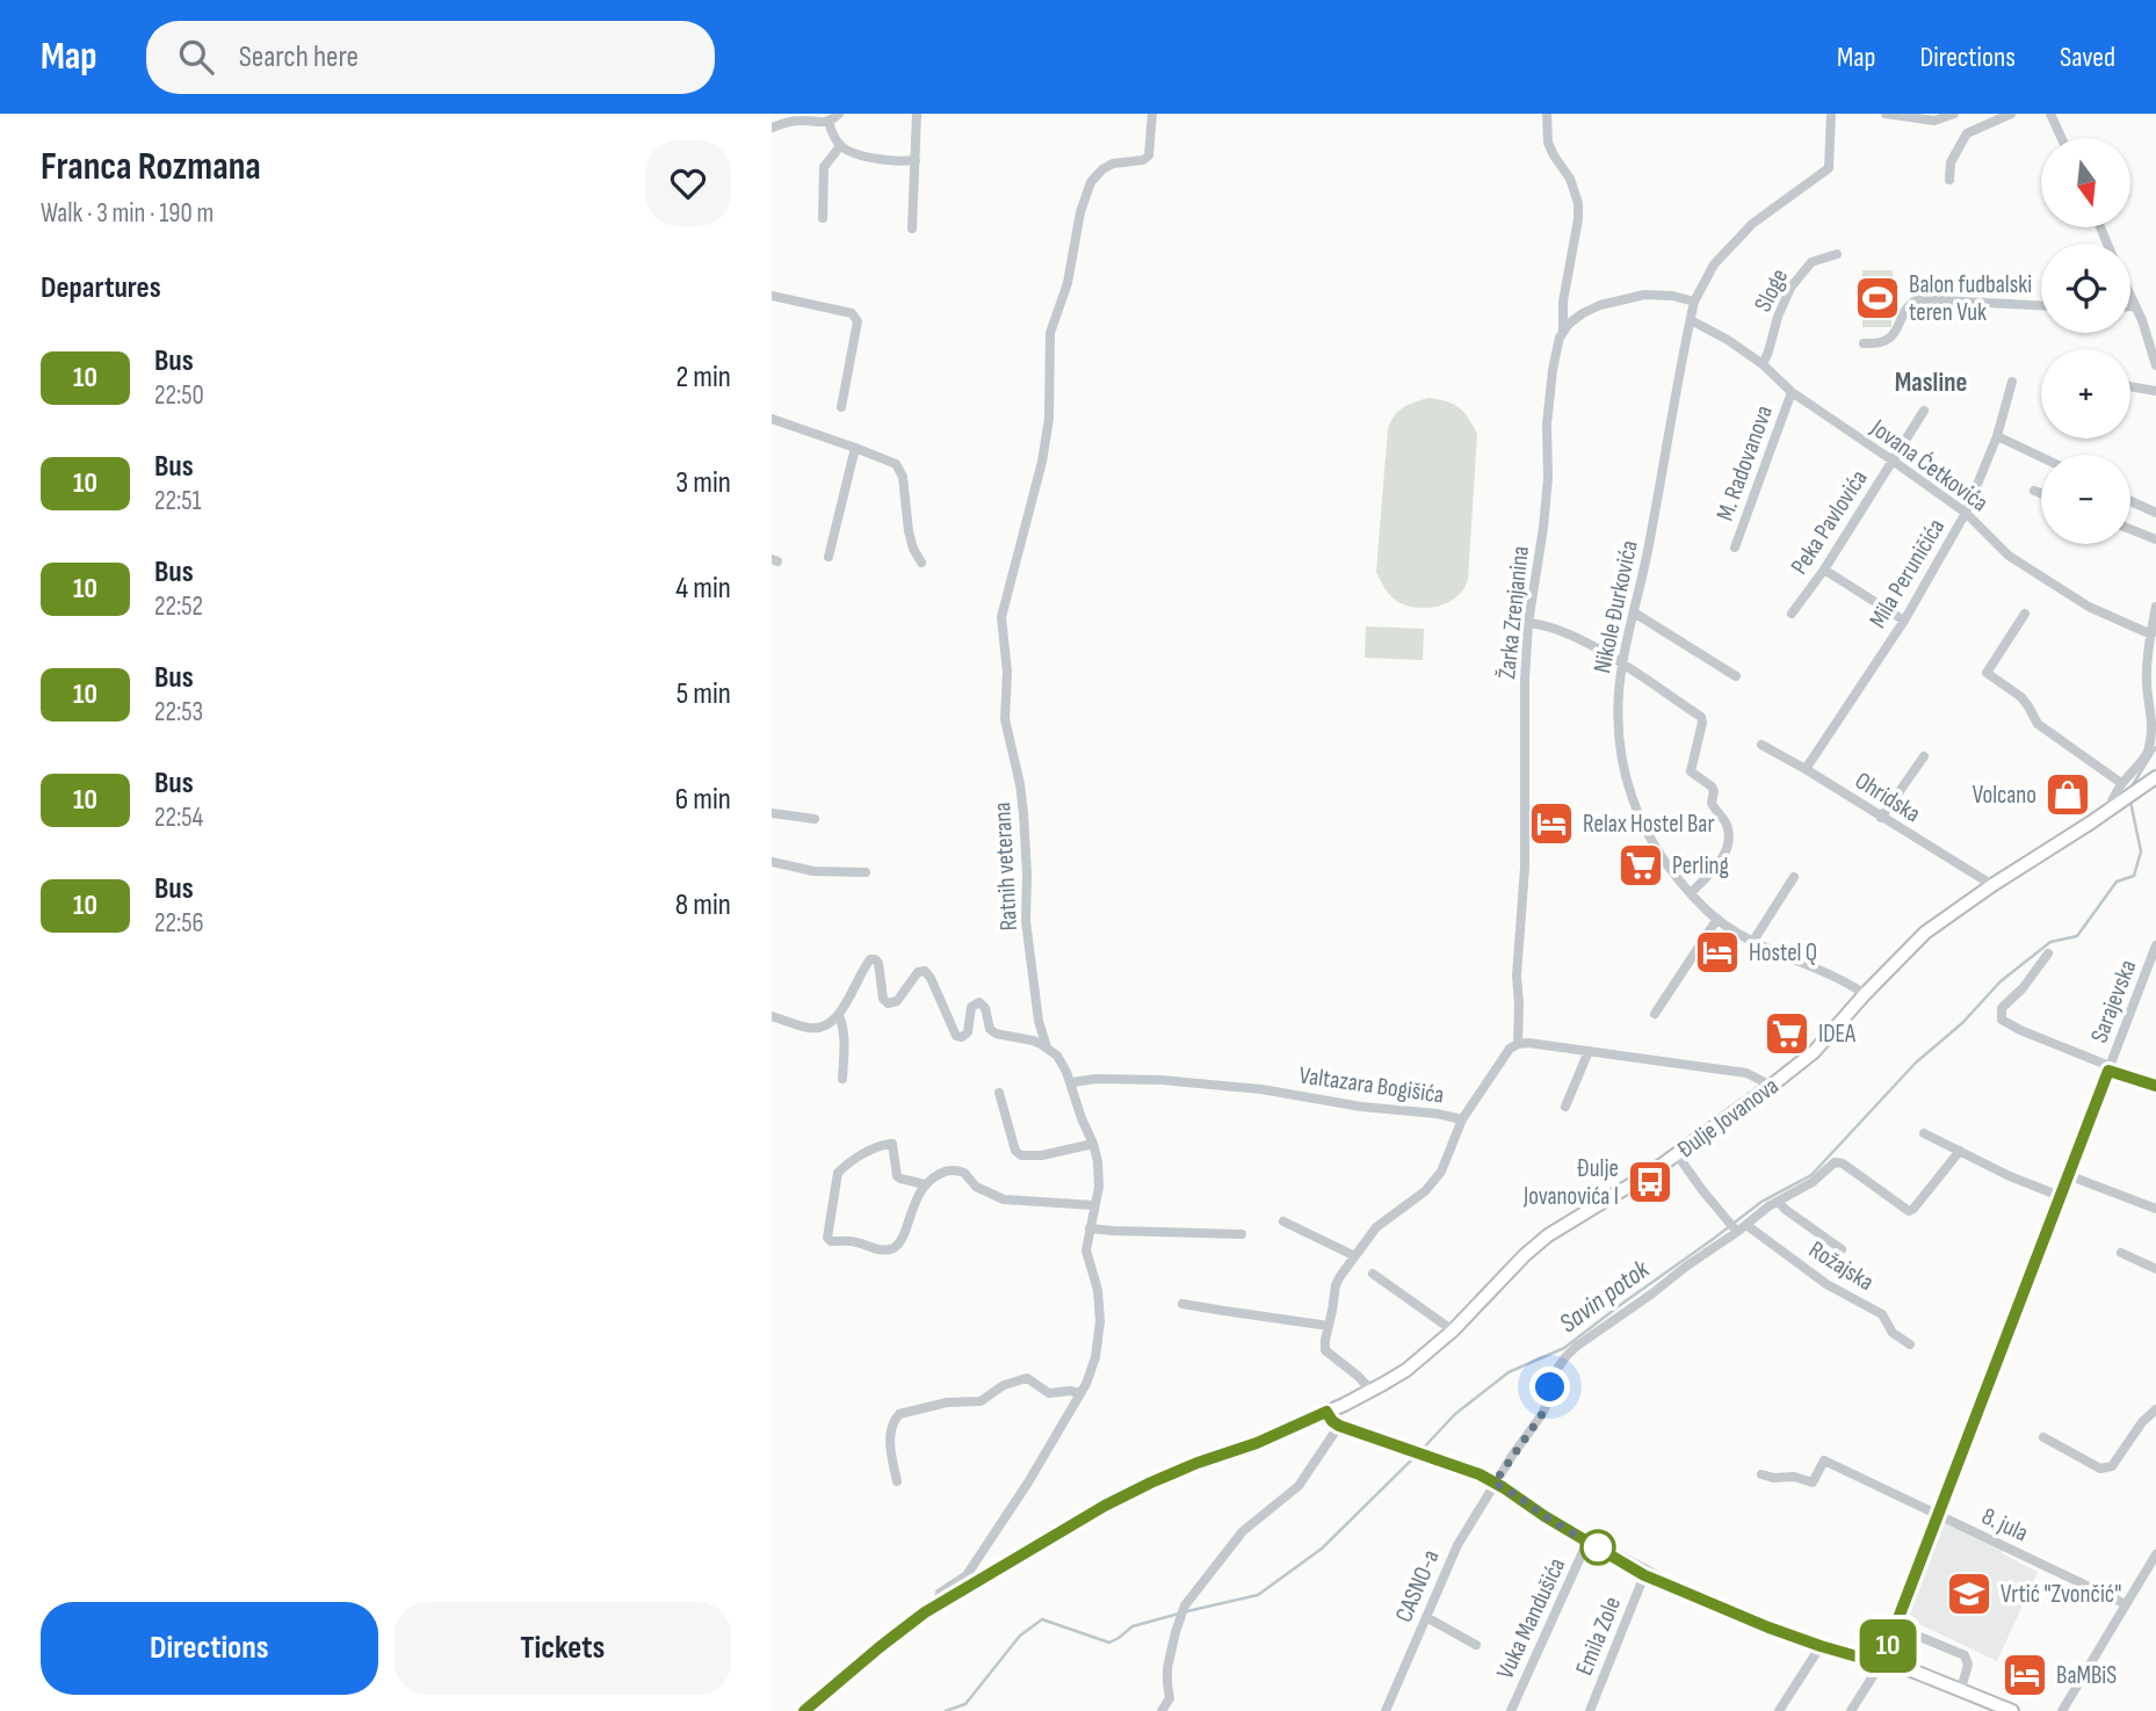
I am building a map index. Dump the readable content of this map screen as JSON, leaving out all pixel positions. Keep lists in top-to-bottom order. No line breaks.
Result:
{"streets":{"street":["Sloge","M. Radovanova","Jovana Ćetkovića","Peka Pavlovića","Mila Peruničića","Nikole Đurkovića","Žarka Zrenjanina","Ohridska","Ratnih veterana","Sarajevska","Valtazara Bogišića","Đulje Jovanova","Rožajska","8. jula","CASNO-a","Vuka Mandušića","Emila Zole"]},"crossings":[["Sloge","Jovana Ćetkovića"],["M. Radovanova","Jovana Ćetkovića"],["Jovana Ćetkovića","Peka Pavlovića"],["Jovana Ćetkovića","Mila Peruničića"],["Jovana Ćetkovića","Nikole Đurkovića"],["Mila Peruničića","Ohridska"],["Nikole Đurkovića","Đulje Jovanova"],["Žarka Zrenjanina","Valtazara Bogišića"],["Ohridska","Đulje Jovanova"],["Ratnih veterana","Valtazara Bogišića"],["Ratnih veterana","Đulje Jovanova"],["Sarajevska","8. jula"],["Rožajska","CASNO-a"]],"districts":["Masline"],"water":["Savin potok"],"places":{"sports":["Balon fudbalski teren Vuk"],"shop":["Volcano"],"hotel":["Relax Hostel Bar","Hostel Q","BaMBiS"],"supermarket":["Perling","IDEA"],"bus stop":["Đulje Jovanovića I"],"school or university":["Vrtić \"Zvončić\""]},"lines":["bus line 10"],"north":"bottom","page":{"header":"Map","search":"Search here","nav":["Map","Directions","Saved"],"heading":[["Franca Rozmana","Walk · 3 min · 190 m"],"Departures"],"on_map":"10","map_buttons":["+","−"],"list":[{"mark":"10","name":"Bus","note":"22:50","value":"2 min"},{"mark":"10","name":"Bus","note":"22:51","value":"3 min"},{"mark":"10","name":"Bus","note":"22:52","value":"4 min"},{"mark":"10","name":"Bus","note":"22:53","value":"5 min"},{"mark":"10","name":"Bus","note":"22:54","value":"6 min"},{"mark":"10","name":"Bus","note":"22:56","value":"8 min"}],"buttons":["Directions","Tickets"]}}
